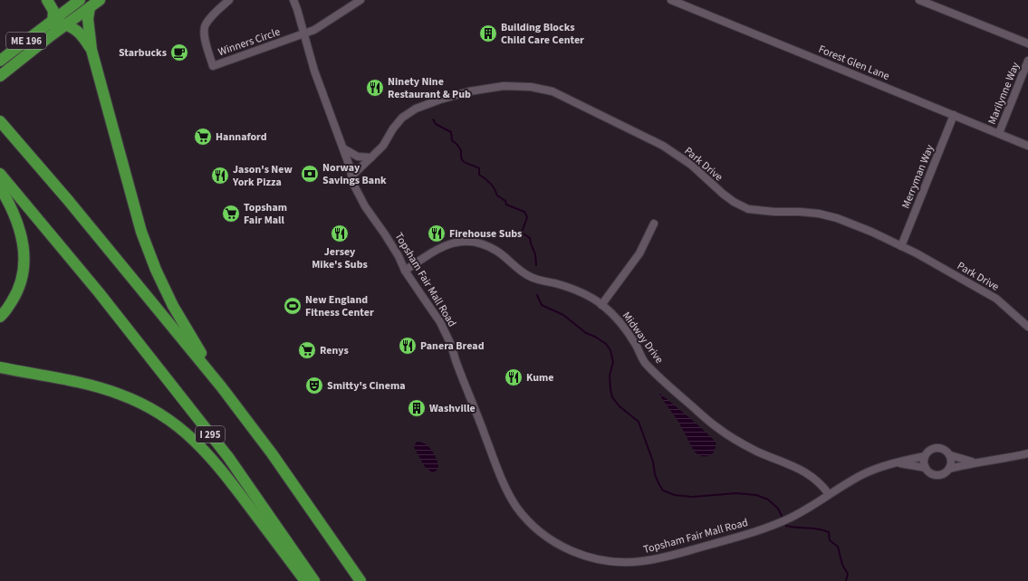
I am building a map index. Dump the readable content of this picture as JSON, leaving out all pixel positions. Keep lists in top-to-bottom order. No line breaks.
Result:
{"streets":{"highway":["ME 196","I 295"],"street":["Winners Circle","Forest Glen Lane","Marilynne Way","Park Drive","Merryman Way","Topsham Fair Mall Road","Midway Drive"]},"crossings":[["Winners Circle","Topsham Fair Mall Road"],["Forest Glen Lane","Marilynne Way"],["Forest Glen Lane","Merryman Way"],["Park Drive","Merryman Way"],["Park Drive","Topsham Fair Mall Road"],["Topsham Fair Mall Road","Midway Drive"]],"places":{"building":["Building Blocks Child Care Center","Washville"],"cafe":["Starbucks"],"restaurant":["Ninety Nine Restaurant & Pub","Jason's New York Pizza","Jersey Mike's Subs","Firehouse Subs","Panera Bread","Kume"],"supermarket":["Hannaford","Topsham Fair Mall","Renys"],"bank":["Norway Savings Bank"],"sports":["New England Fitness Center"],"theatre":["Smitty's Cinema"]}}
